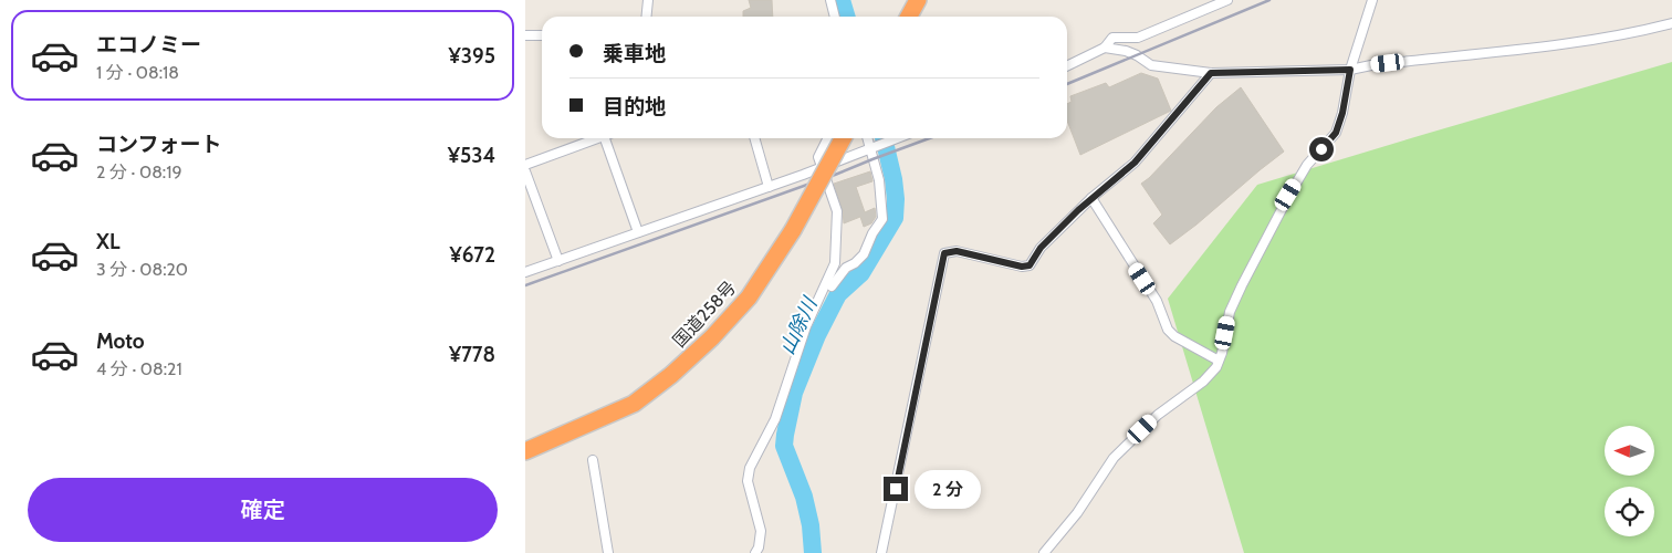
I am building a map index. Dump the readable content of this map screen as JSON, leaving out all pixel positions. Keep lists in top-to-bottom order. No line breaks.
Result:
{"streets":{"highway":["国道258号"]},"water":["山除川"],"north":"left","page":{"list":[{"name":"エコノミー","note":"1 分 · 08:18","value":"¥395"},{"name":"コンフォート","note":"2 分 · 08:19","value":"¥534"},{"name":"XL","note":"3 分 · 08:20","value":"¥672"},{"name":"Moto","note":"4 分 · 08:21","value":"¥778"}],"banner":["乗車地","目的地"],"buttons":"確定","bubble":"2 分"}}
